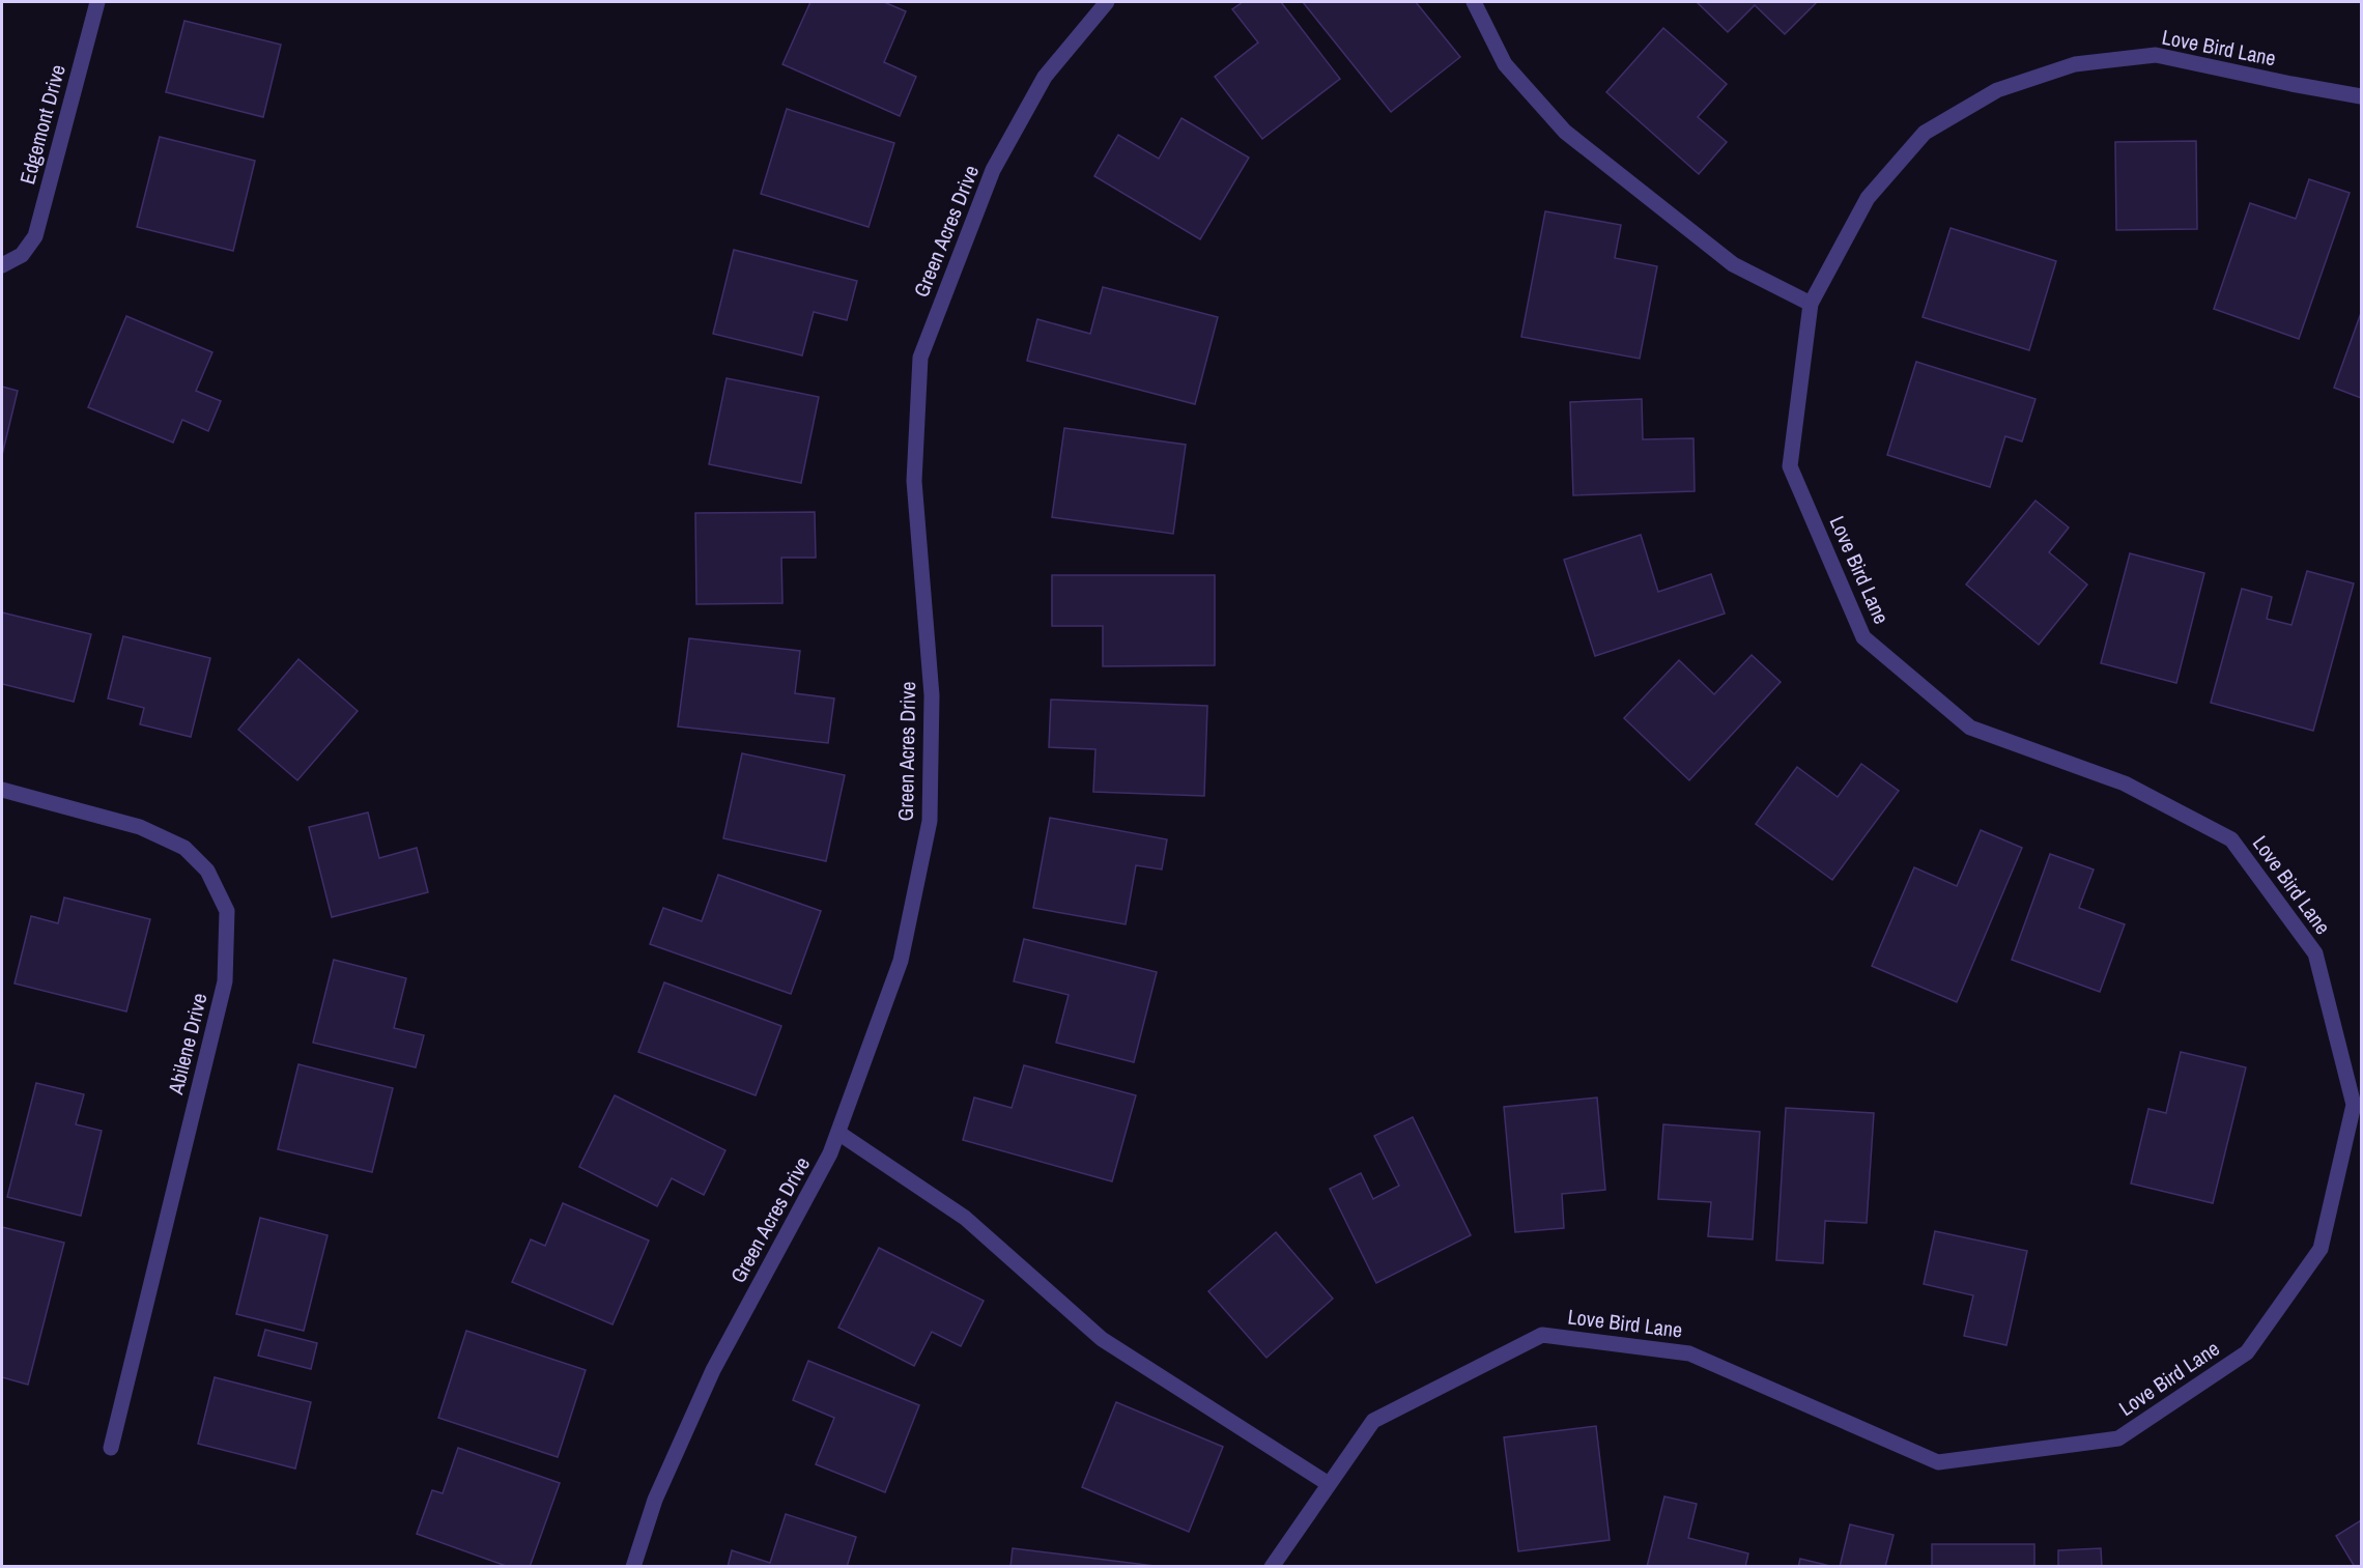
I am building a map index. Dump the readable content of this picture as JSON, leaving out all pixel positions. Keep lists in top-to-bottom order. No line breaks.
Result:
{"streets":{"street":["Love Bird Lane","Edgemont Drive","Green Acres Drive","Abilene Drive"]}}
